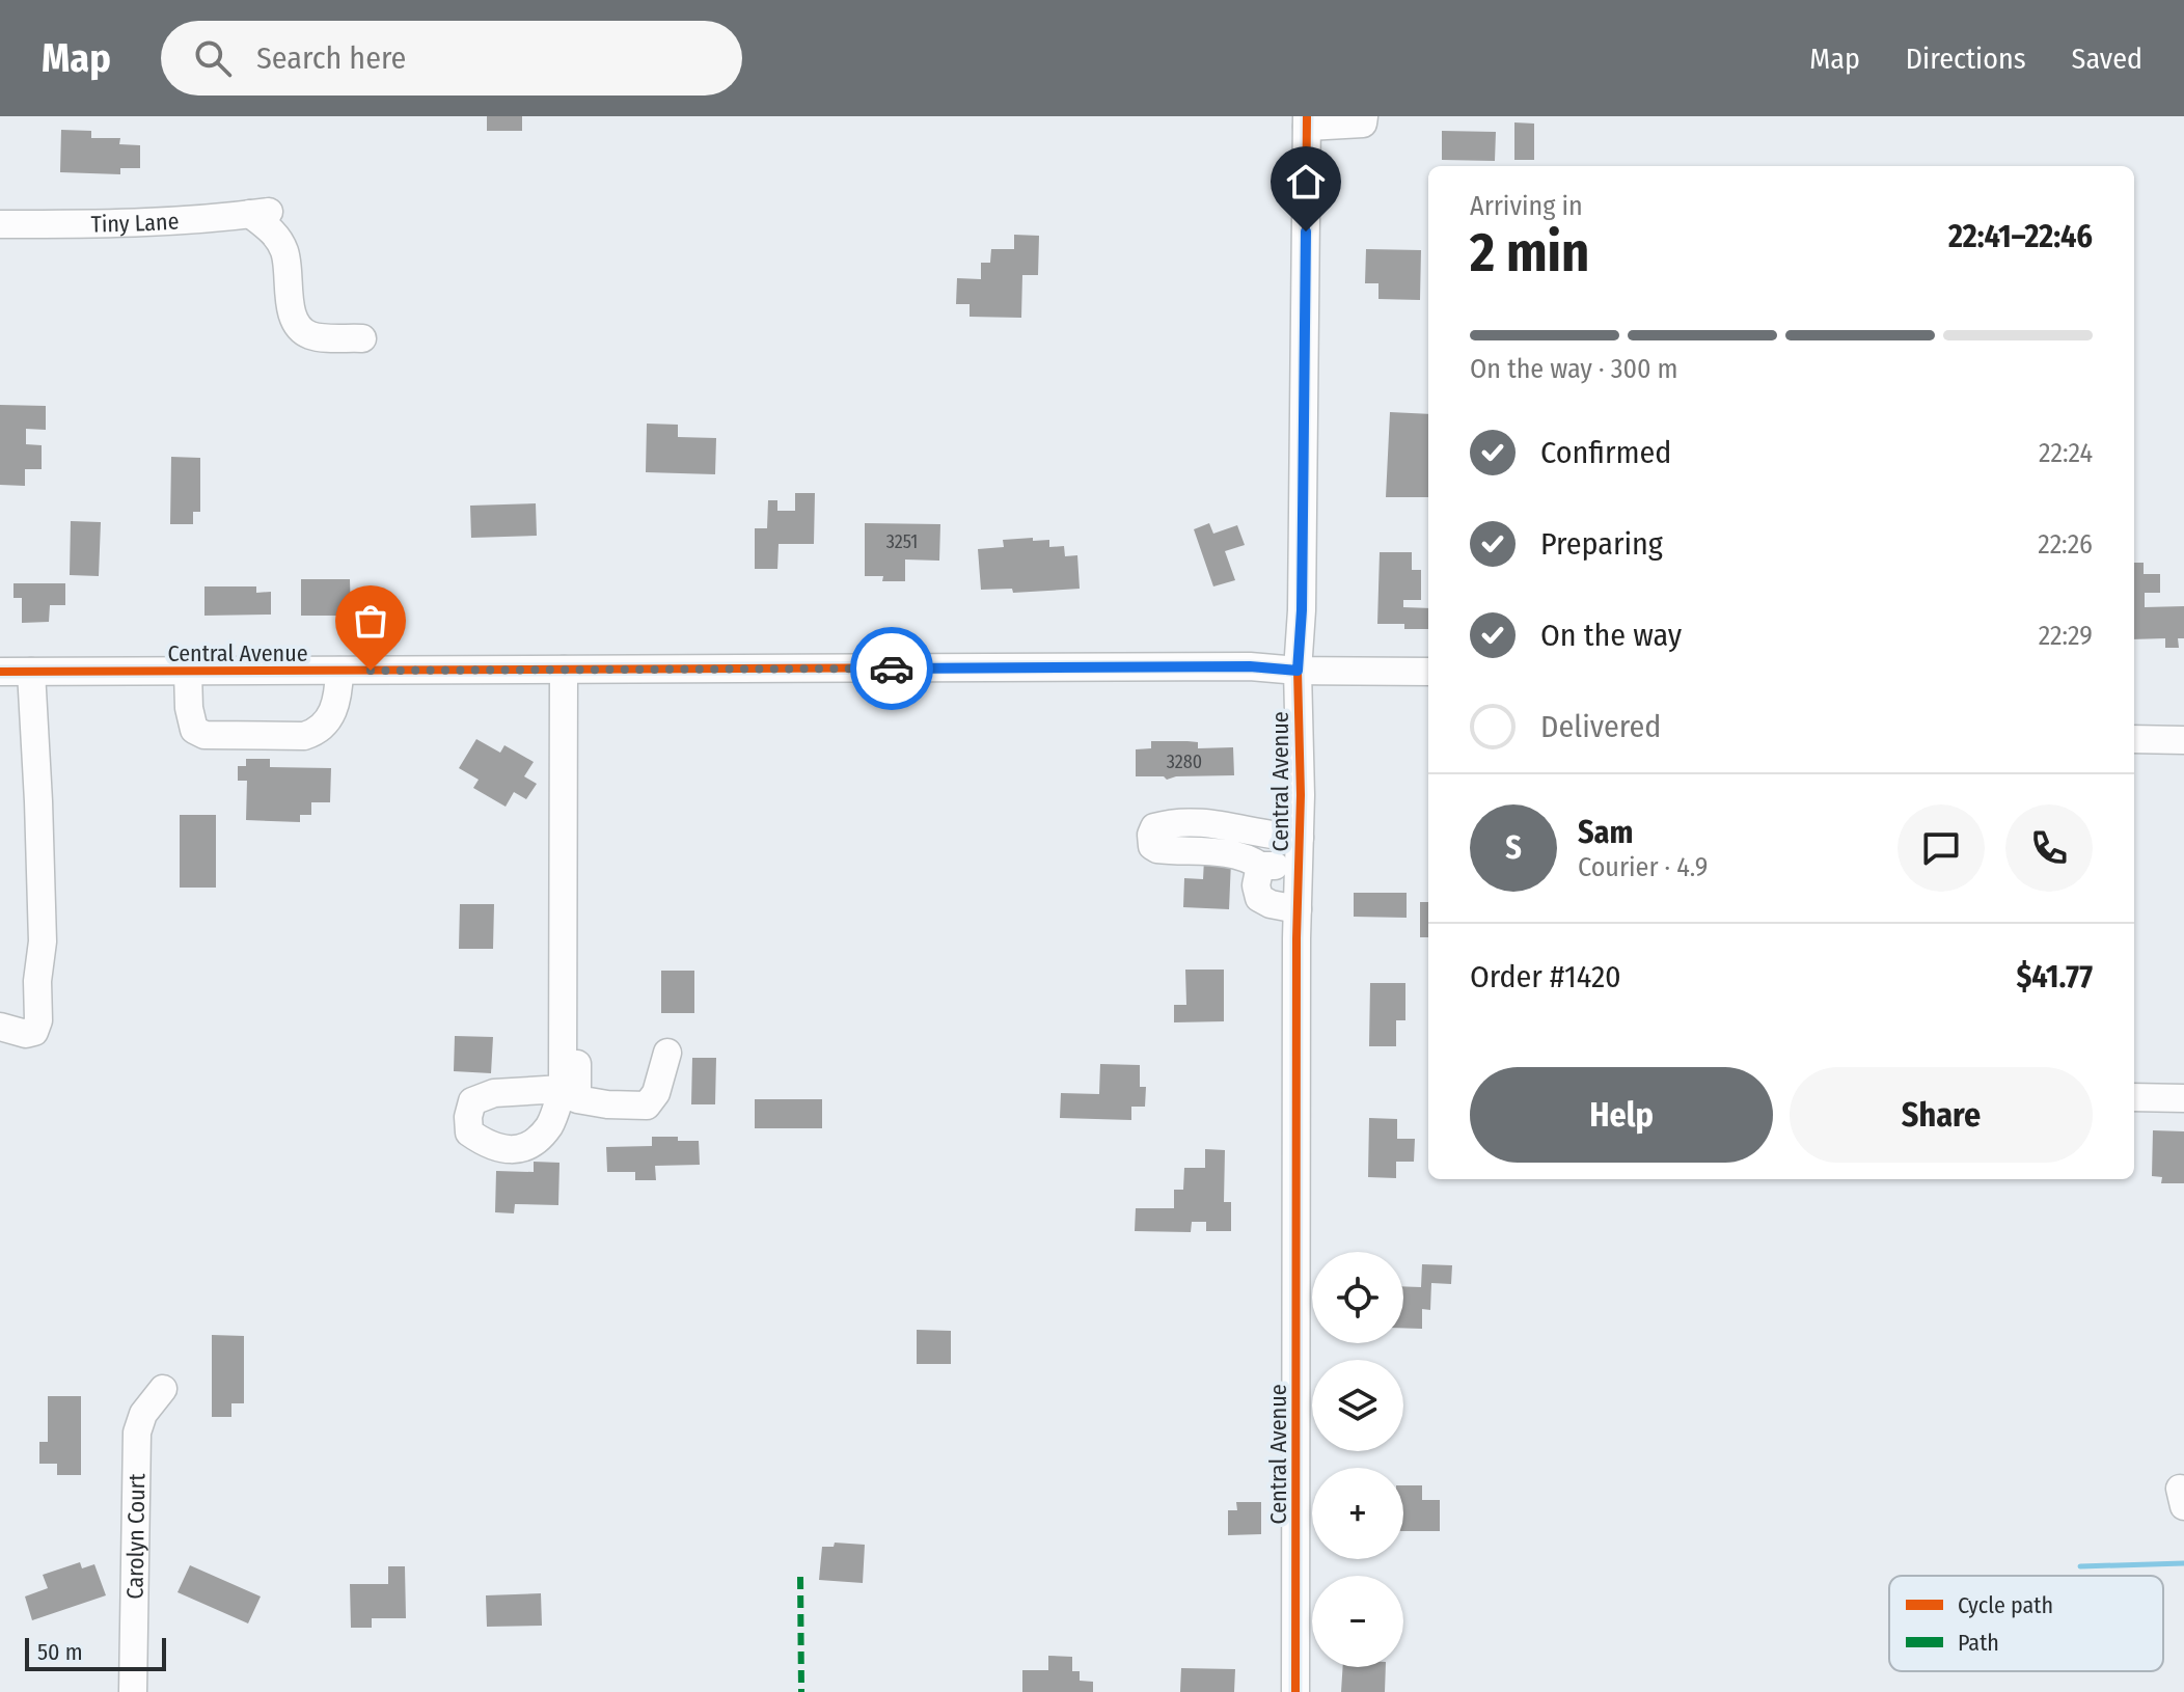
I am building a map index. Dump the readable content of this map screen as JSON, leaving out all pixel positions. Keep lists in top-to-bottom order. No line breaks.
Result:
{"streets":{"street":["Tiny Lane","Central Avenue","Carolyn Court"]},"house_numbers":["3251","3280"],"legend":["Cycle path","Path"],"scale_bar":"50 m","page":{"header":"Map","search":"Search here","nav":["Map","Directions","Saved"],"heading":["2 min","Arriving in","22:41–22:46"],"panel":["Sam","Courier · 4.9","Order #1420","$41.77"],"bar":"On the way · 300 m","list":[["Confirmed","22:24"],["Preparing","22:26"],["On the way","22:29"],"Delivered"],"round":"S","buttons":["Help","Share"],"map_buttons":["+","−"],"scale":"50 m"}}
